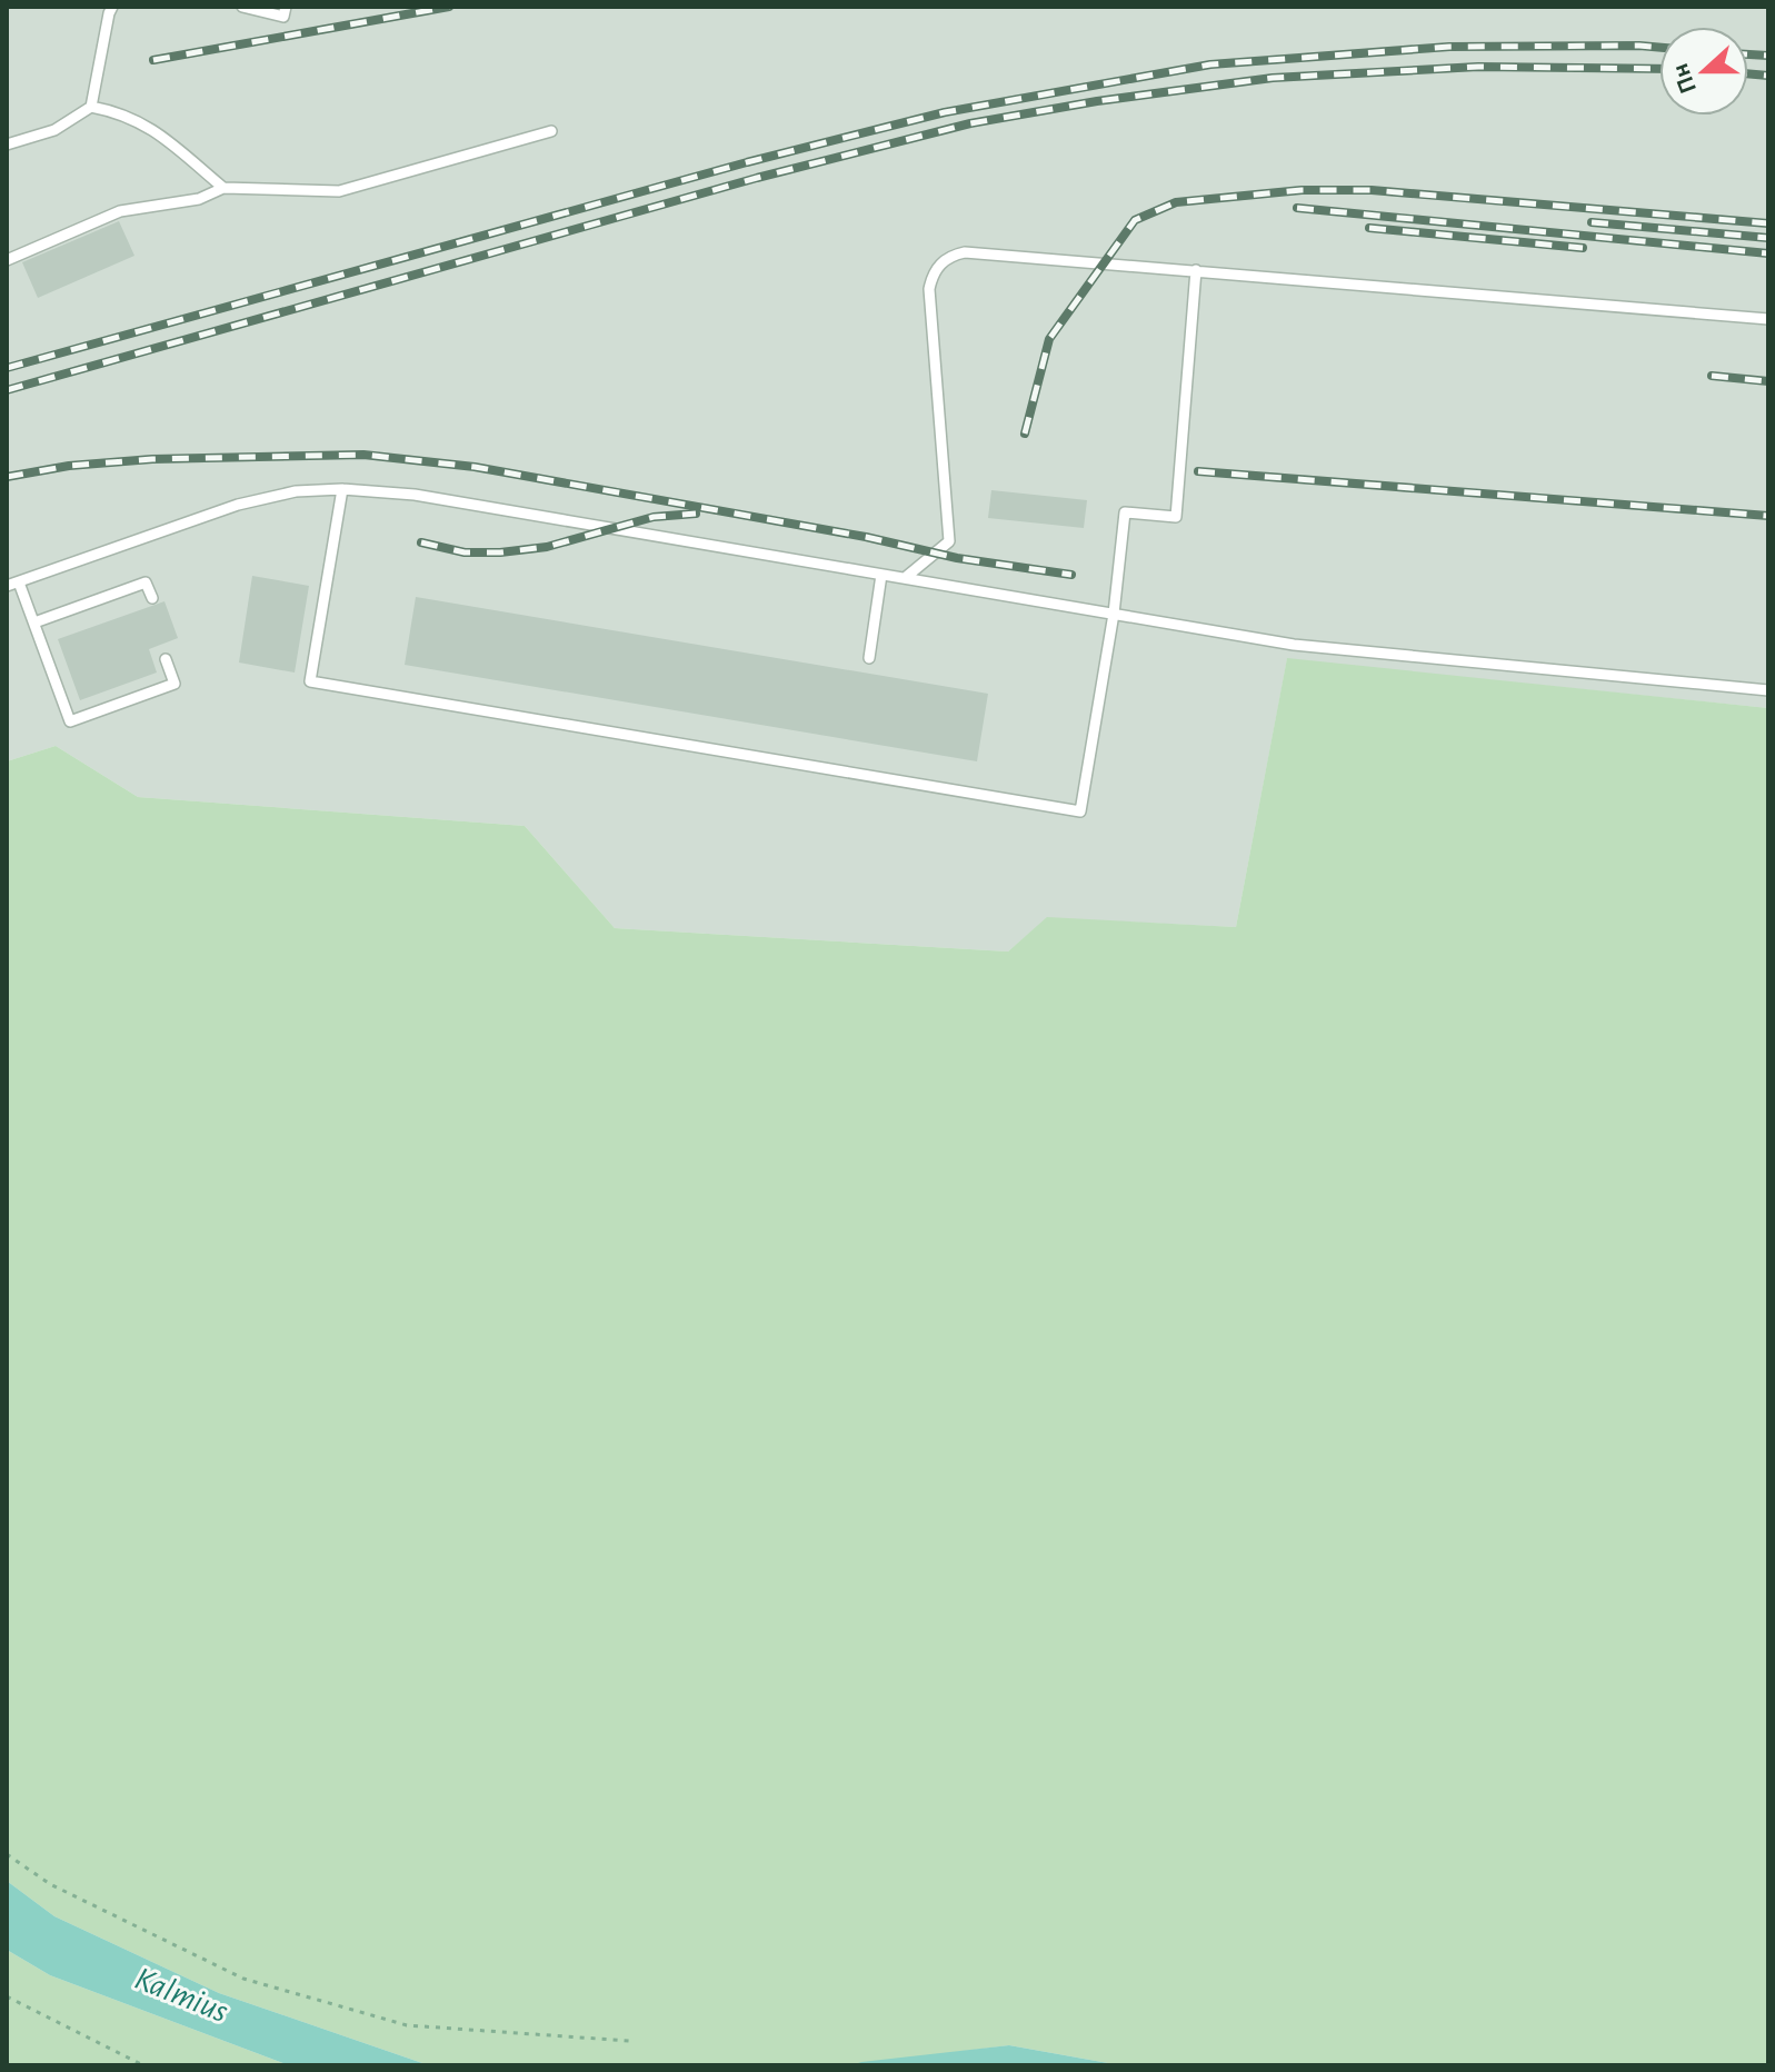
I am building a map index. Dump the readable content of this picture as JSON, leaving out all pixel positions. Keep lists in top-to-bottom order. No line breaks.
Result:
{"water":["Kalmius"],"north":"left"}
